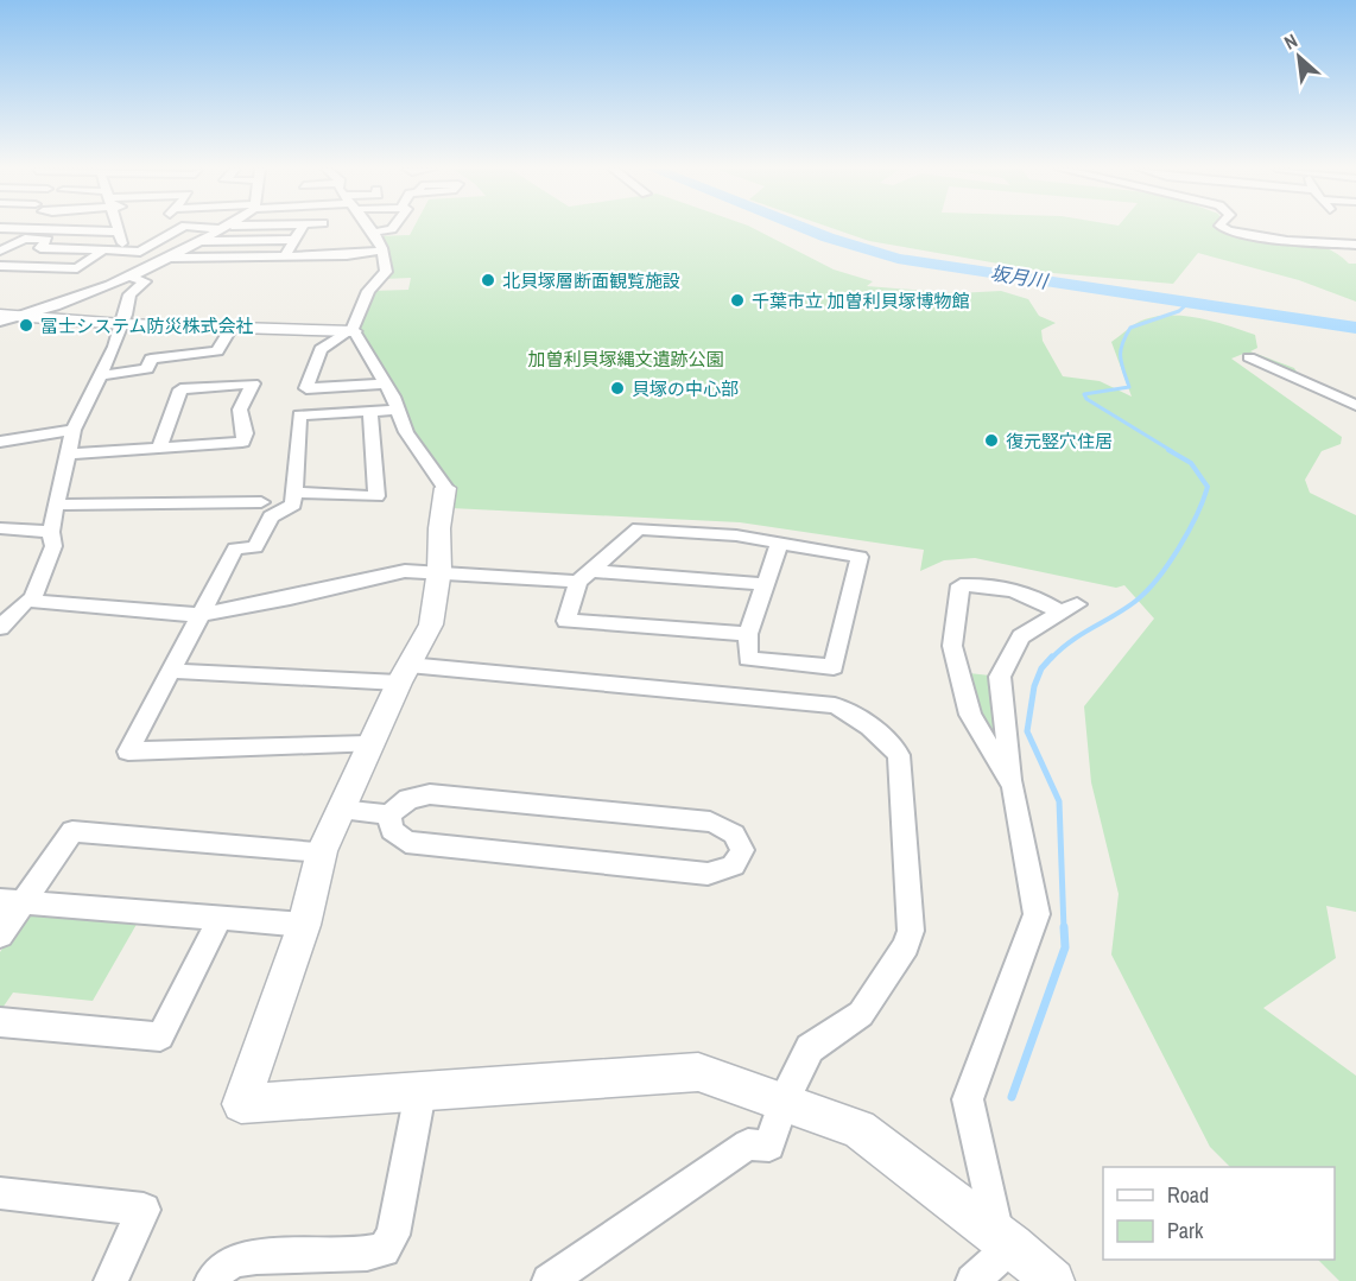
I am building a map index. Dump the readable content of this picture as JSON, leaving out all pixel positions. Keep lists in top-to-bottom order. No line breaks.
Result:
{"water":["坂月川"],"parks":["加曽利貝塚縄文遺跡公園"],"places":["北貝塚層断面観覧施設","千葉市立 加曽利貝塚博物館","冨士システム防災株式会社","貝塚の中心部","復元竪穴住居"],"legend":["Road","Park"],"north":"top left"}
